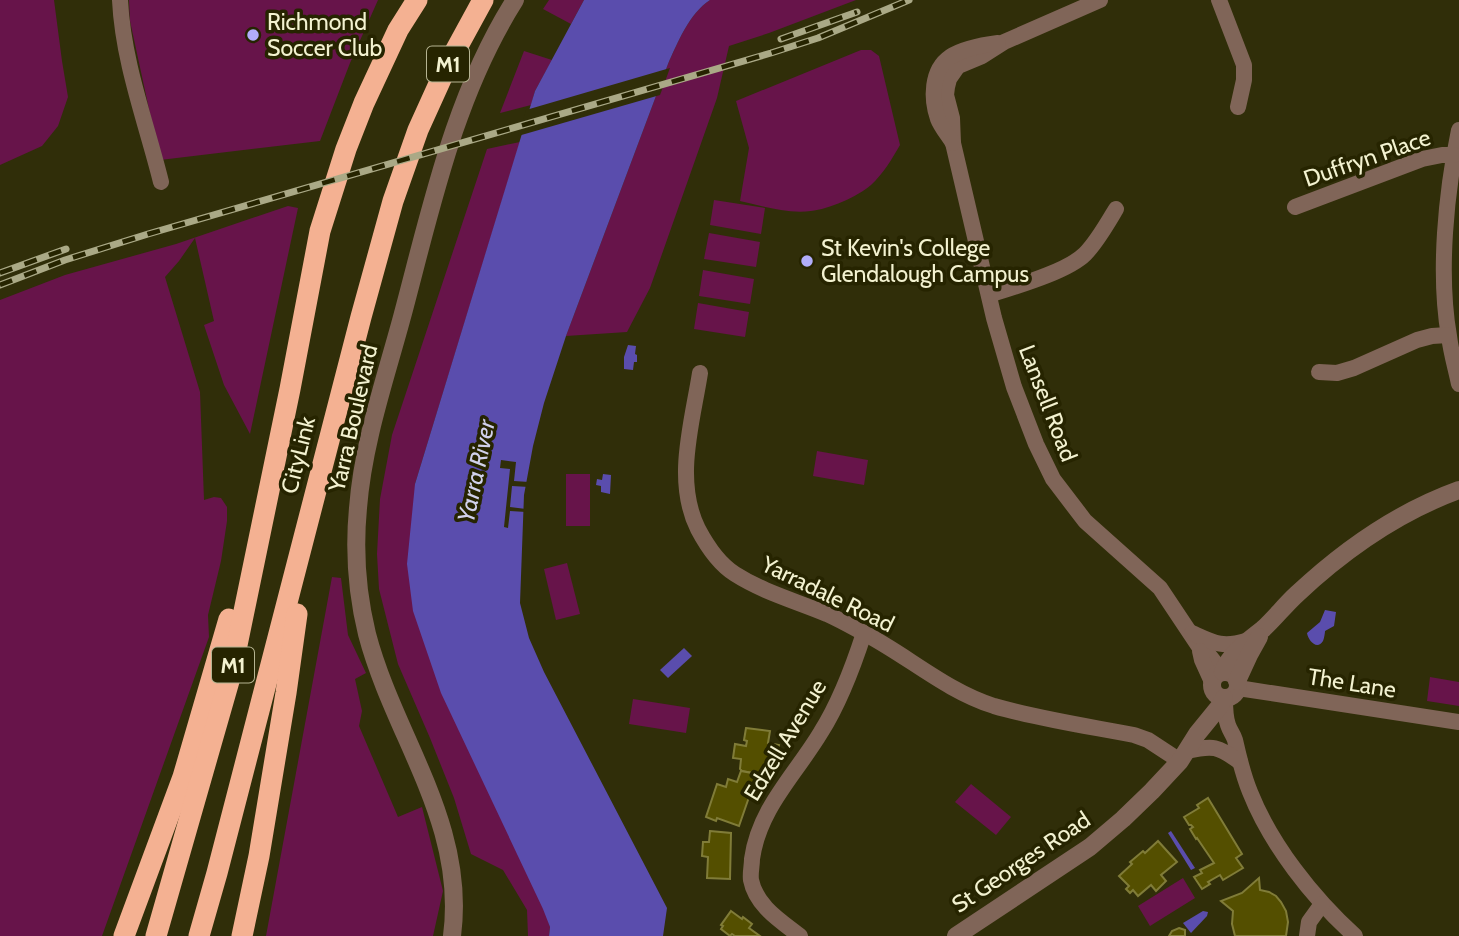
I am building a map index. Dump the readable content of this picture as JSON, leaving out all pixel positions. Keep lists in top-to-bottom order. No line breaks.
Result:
{"streets":{"highway":["M1","CityLink"],"street":["Duffryn Place","Lansell Road","Yarra Boulevard","Yarradale Road","The Lane","Edzell Avenue","St Georges Road"]},"crossings":[["Lansell Road","The Lane"],["Lansell Road","St Georges Road"],["Yarradale Road","Edzell Avenue"],["Yarradale Road","St Georges Road"],["The Lane","St Georges Road"]],"water":["Yarra River"],"places":["Richmond Soccer Club","St Kevin's College Glendalough Campus"]}
